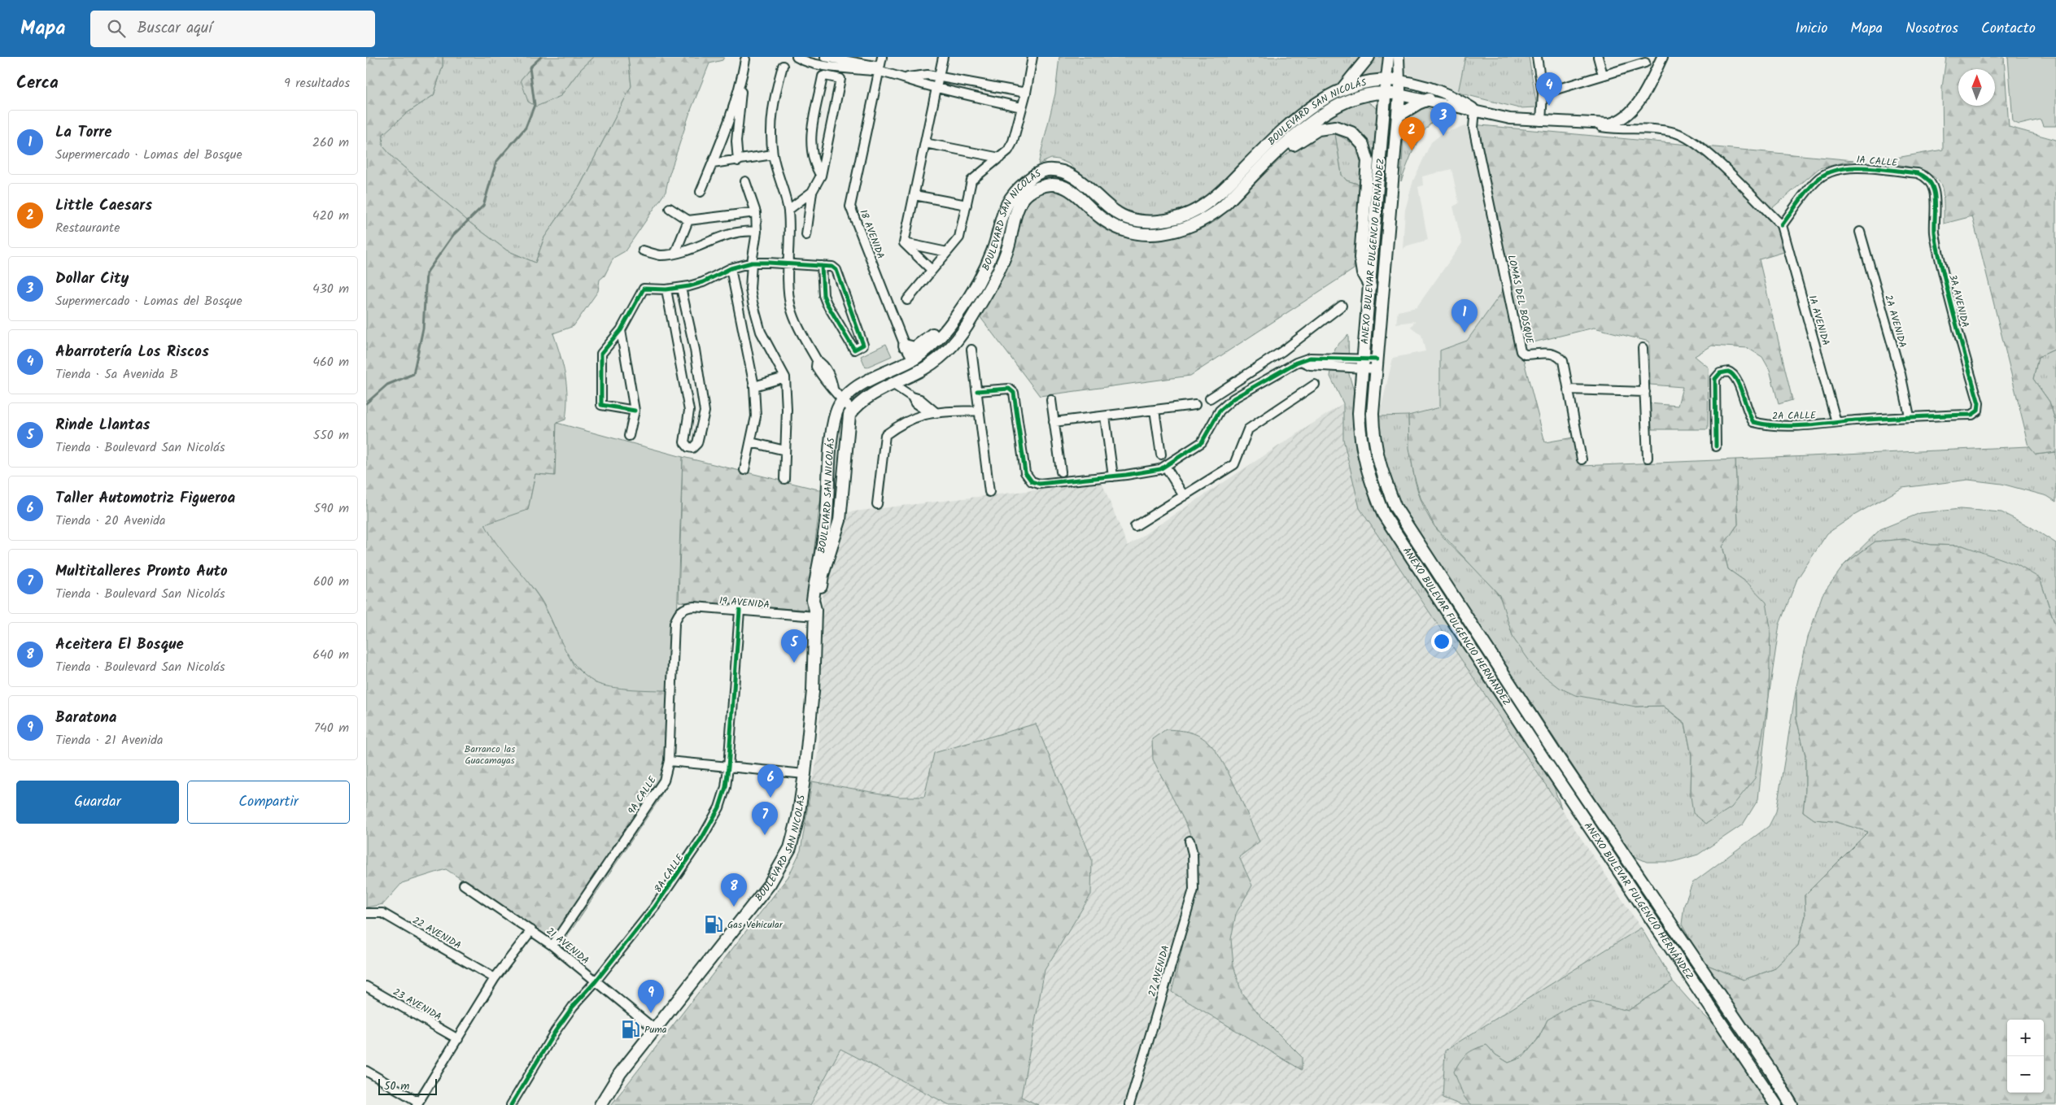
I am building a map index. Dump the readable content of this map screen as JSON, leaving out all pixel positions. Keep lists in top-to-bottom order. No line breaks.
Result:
{"streets":{"main road":["BOULEVARD SAN NICOLÁS","ANEXO BULEVAR FULGENCIO HERNÁNDEZ"],"street":["1A CALLE","18 AVENIDA","LOMAS DEL BOSQUE","3A AVENIDA","1A AVENIDA","2A AVENIDA","2A CALLE","19 AVENIDA","9A CALLE","8A CALLE","22 AVENIDA","21 AVENIDA","27 AVENIDA","23 AVENIDA"]},"crossings":[["BOULEVARD SAN NICOLÁS","18 AVENIDA"],["BOULEVARD SAN NICOLÁS","ANEXO BULEVAR FULGENCIO HERNÁNDEZ"],["BOULEVARD SAN NICOLÁS","19 AVENIDA"],["BOULEVARD SAN NICOLÁS","21 AVENIDA"],["1A CALLE","3A AVENIDA"],["1A CALLE","1A AVENIDA"],["3A AVENIDA","2A CALLE"],["1A AVENIDA","2A CALLE"],["2A AVENIDA","2A CALLE"],["19 AVENIDA","9A CALLE"],["19 AVENIDA","8A CALLE"],["9A CALLE","21 AVENIDA"],["8A CALLE","21 AVENIDA"]],"parks":["Barranco las Guacamayas"],"places":{"fuel station":["Gas Vehicular","Puma"]},"scale_bar":"50 m","north":"top","page":{"header":"Mapa","search":"Buscar aquí","nav":["Inicio","Mapa","Nosotros","Contacto"],"heading":["Cerca","9 resultados"],"pins":["4","3","2","1","5","6","7","8","9"],"list":[{"mark":"1","name":"La Torre","note":"Supermercado · Lomas del Bosque","value":"260 m"},{"mark":"2","name":"Little Caesars","note":"Restaurante","value":"420 m"},{"mark":"3","name":"Dollar City","note":"Supermercado · Lomas del Bosque","value":"430 m"},{"mark":"4","name":"Abarrotería Los Riscos","note":"Tienda · 5a Avenida B","value":"460 m"},{"mark":"5","name":"Rinde Llantas","note":"Tienda · Boulevard San Nicolás","value":"550 m"},{"mark":"6","name":"Taller Automotriz Figueroa","note":"Tienda · 20 Avenida","value":"590 m"},{"mark":"7","name":"Multitalleres Pronto Auto","note":"Tienda · Boulevard San Nicolás","value":"600 m"},{"mark":"8","name":"Aceitera El Bosque","note":"Tienda · Boulevard San Nicolás","value":"640 m"},{"mark":"9","name":"Baratona","note":"Tienda · 21 Avenida","value":"740 m"}],"buttons":["Guardar","Compartir"],"map_buttons":["+","−"],"scale":"50 m"}}
